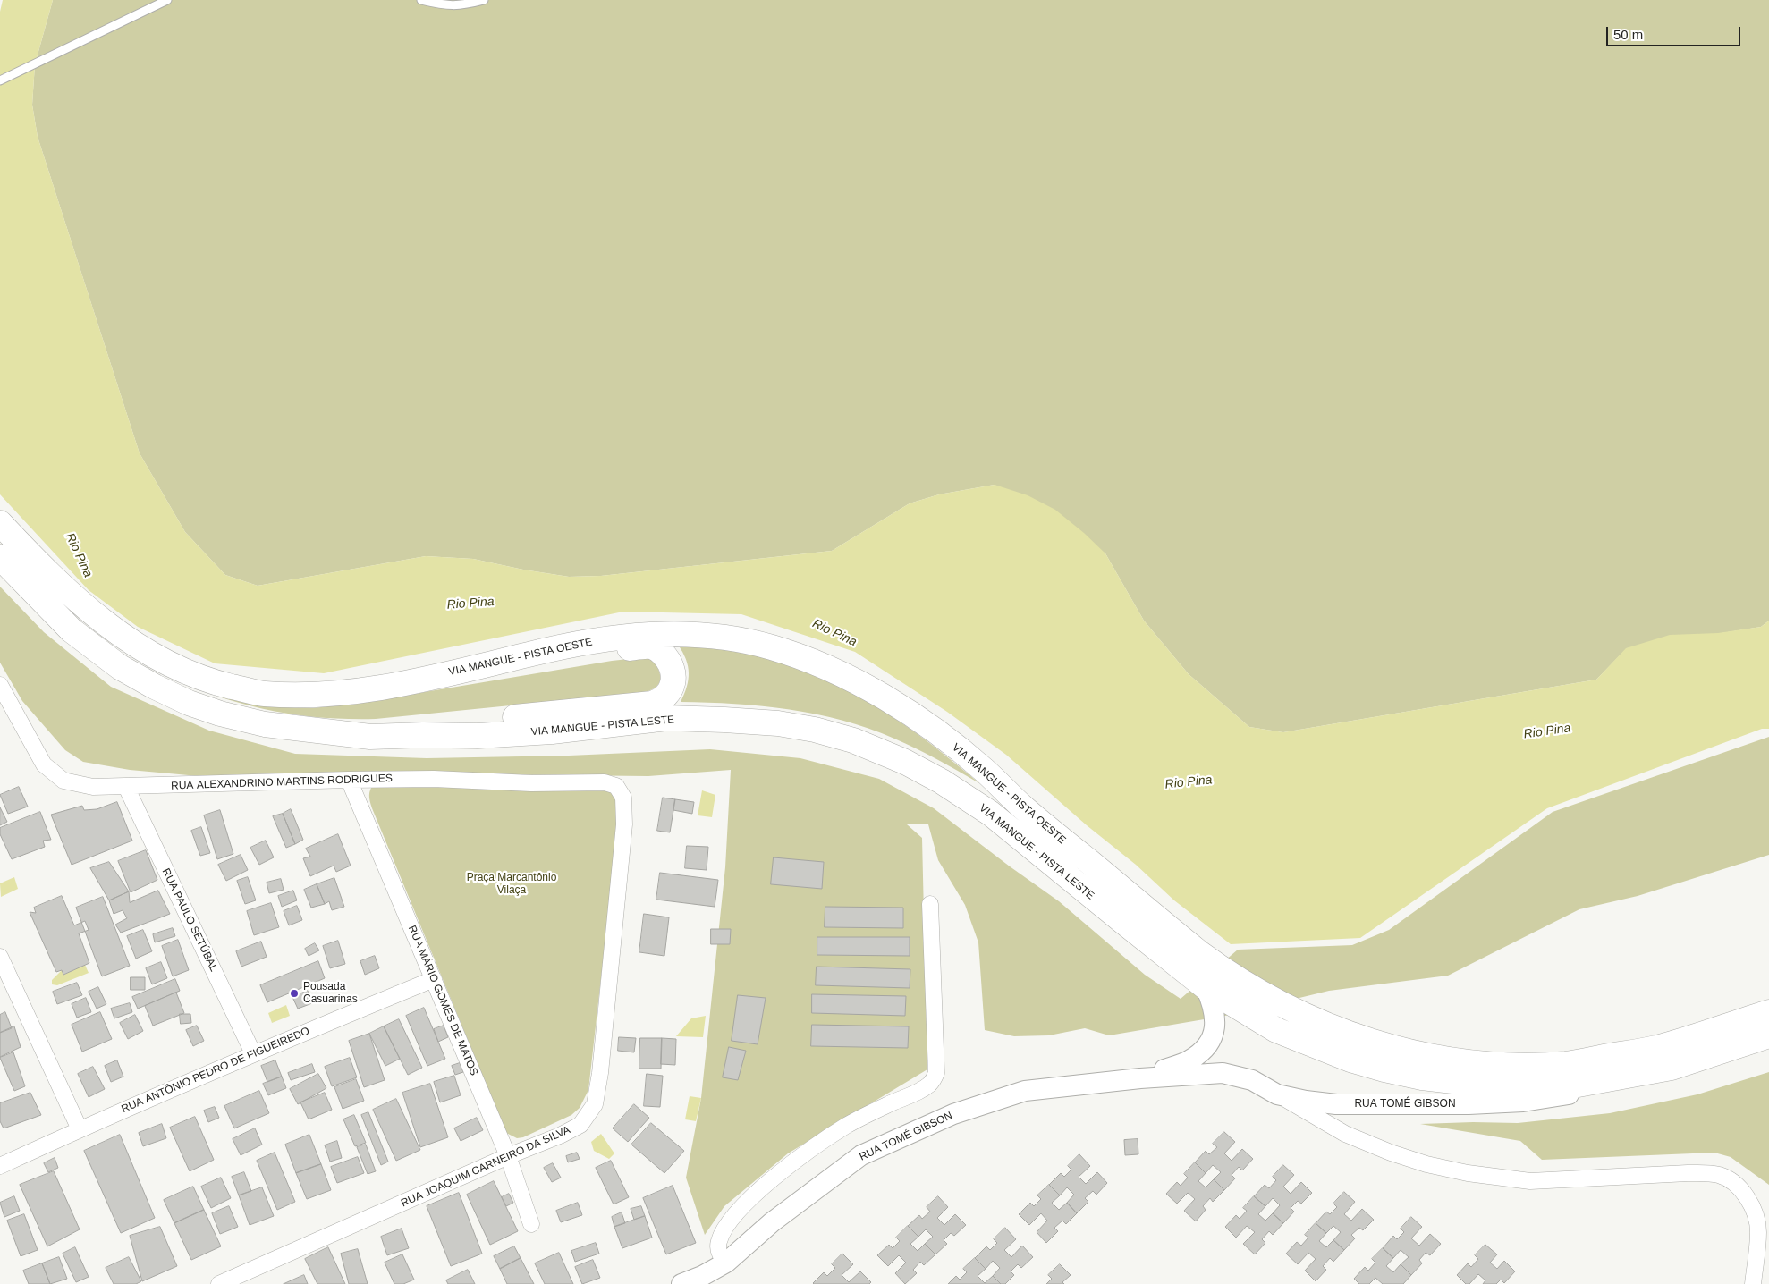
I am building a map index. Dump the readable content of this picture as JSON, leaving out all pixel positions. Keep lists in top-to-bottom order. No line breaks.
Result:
{"streets":{"main road":["VIA MANGUE - PISTA OESTE","VIA MANGUE - PISTA LESTE"],"street":["RUA ALEXANDRINO MARTINS RODRIGUES","RUA PAULO SETÚBAL","RUA MÁRIO GOMES DE MATOS","RUA ANTÔNIO PEDRO DE FIGUEIREDO","RUA TOMÉ GIBSON","RUA JOAQUIM CARNEIRO DA SILVA"]},"crossings":[["VIA MANGUE - PISTA OESTE","VIA MANGUE - PISTA LESTE"],["VIA MANGUE - PISTA LESTE","RUA TOMÉ GIBSON"],["RUA ALEXANDRINO MARTINS RODRIGUES","RUA PAULO SETÚBAL"],["RUA ALEXANDRINO MARTINS RODRIGUES","RUA MÁRIO GOMES DE MATOS"],["RUA ALEXANDRINO MARTINS RODRIGUES","RUA JOAQUIM CARNEIRO DA SILVA"],["RUA PAULO SETÚBAL","RUA ANTÔNIO PEDRO DE FIGUEIREDO"],["RUA MÁRIO GOMES DE MATOS","RUA ANTÔNIO PEDRO DE FIGUEIREDO"],["RUA MÁRIO GOMES DE MATOS","RUA JOAQUIM CARNEIRO DA SILVA"]],"water":["Rio Pina"],"parks":["Praça Marcantônio Vilaça"],"places":["Pousada Casuarinas"],"scale_bar":"50 m"}
